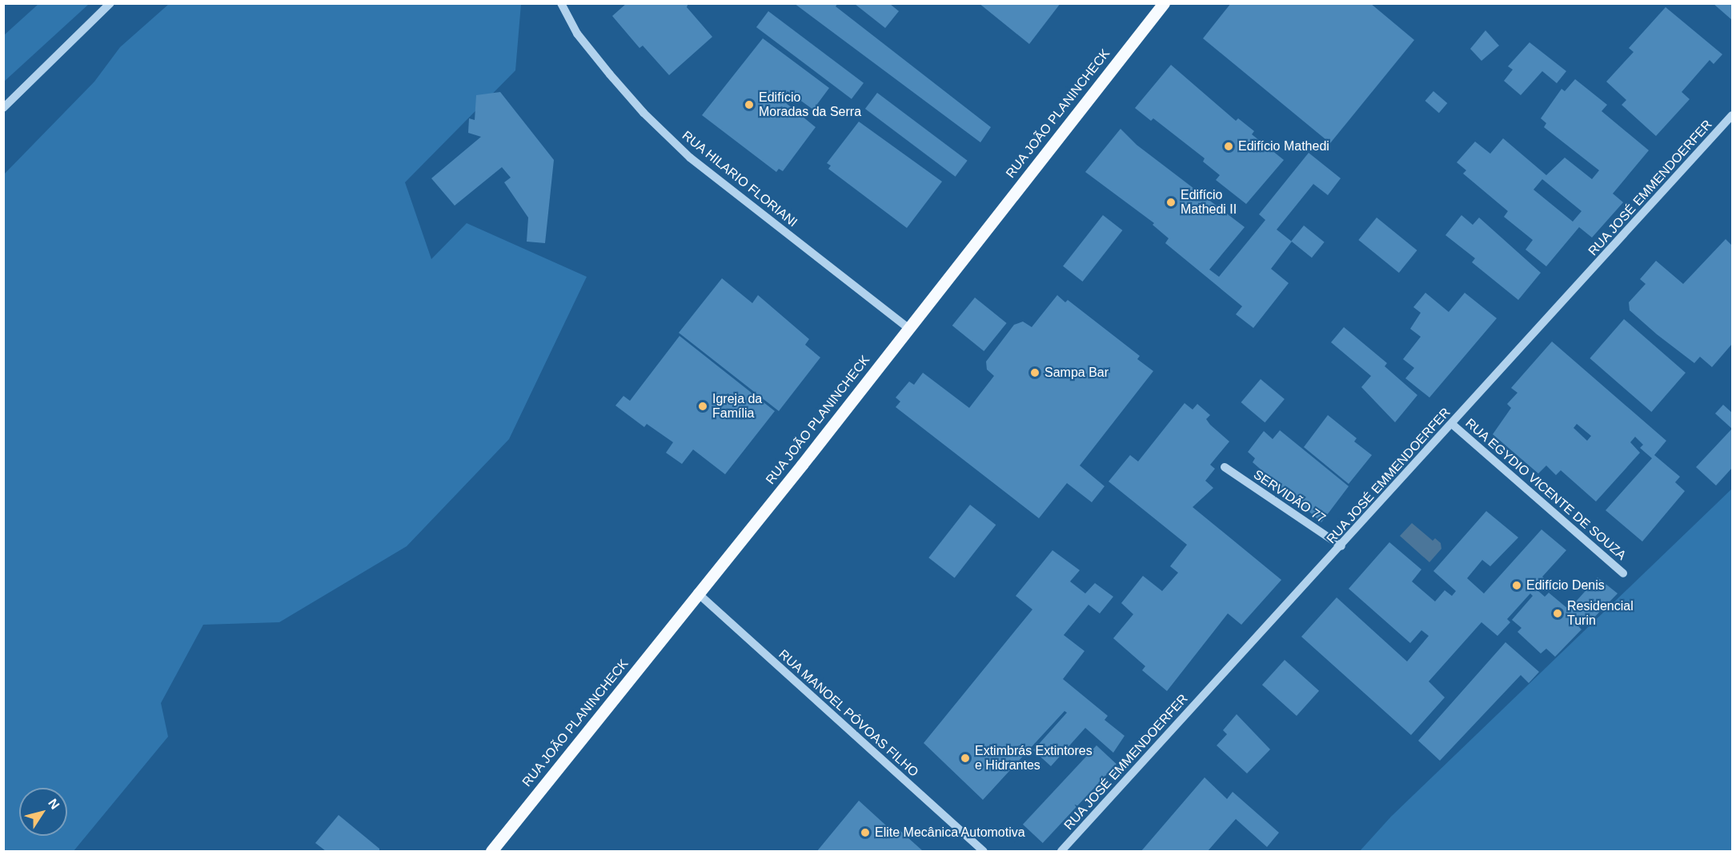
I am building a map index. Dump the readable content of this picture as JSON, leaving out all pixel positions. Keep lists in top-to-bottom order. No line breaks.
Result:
{"streets":{"main road":["RUA JOÃO PLANINCHECK"],"street":["RUA HILARIO FLORIANI","RUA JOSÉ EMMENDOERFER","RUA EGYDIO VICENTE DE SOUZA","SERVIDÃO 77","RUA MANOEL PÓVOAS FILHO"]},"crossings":[["RUA JOÃO PLANINCHECK","RUA HILARIO FLORIANI"],["RUA JOÃO PLANINCHECK","RUA MANOEL PÓVOAS FILHO"],["RUA JOSÉ EMMENDOERFER","RUA EGYDIO VICENTE DE SOUZA"],["RUA JOSÉ EMMENDOERFER","SERVIDÃO 77"]],"places":["Edifício Moradas da Serra","Edifício Mathedi","Edifício Mathedi II","Sampa Bar","Igreja da Família","Edifício Denis","Residencial Turin","Extimbrás Extintores e Hidrantes","Elite Mecânica Automotiva"],"north":"top right"}
